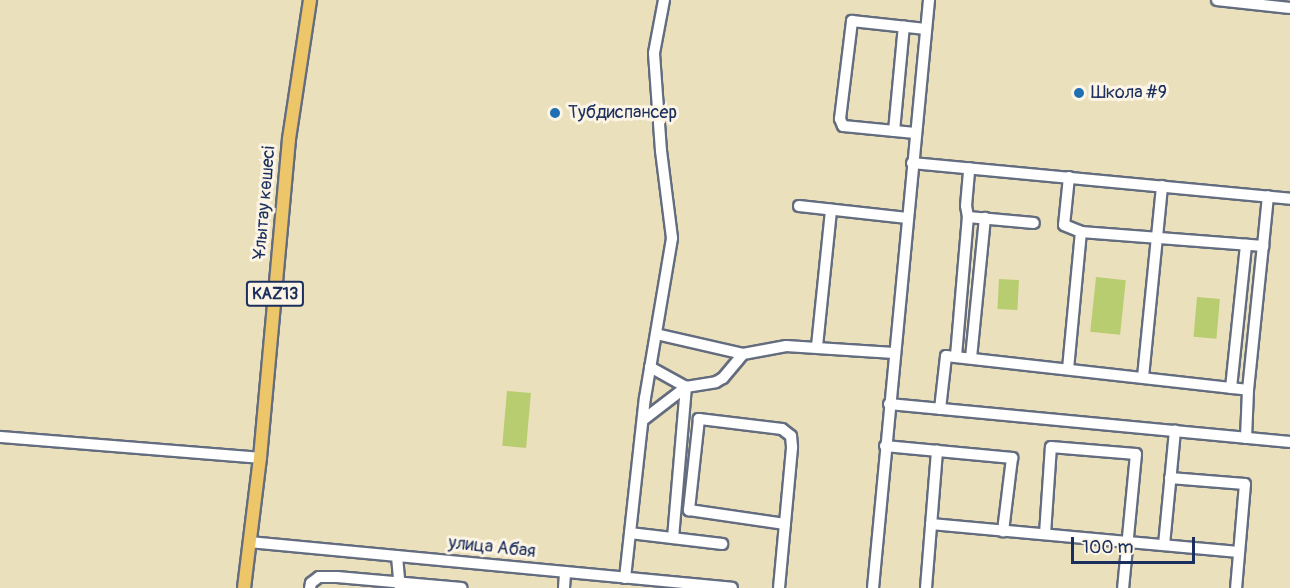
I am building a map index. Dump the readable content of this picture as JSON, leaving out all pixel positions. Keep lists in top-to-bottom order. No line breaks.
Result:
{"streets":{"main road":["Ұлытау көшесі","KAZ13"],"street":["улица Абая"]},"crossings":[["Ұлытау көшесі","улица Абая"]],"places":["Школа #9","Тубдиспансер"],"scale_bar":"100 m"}
